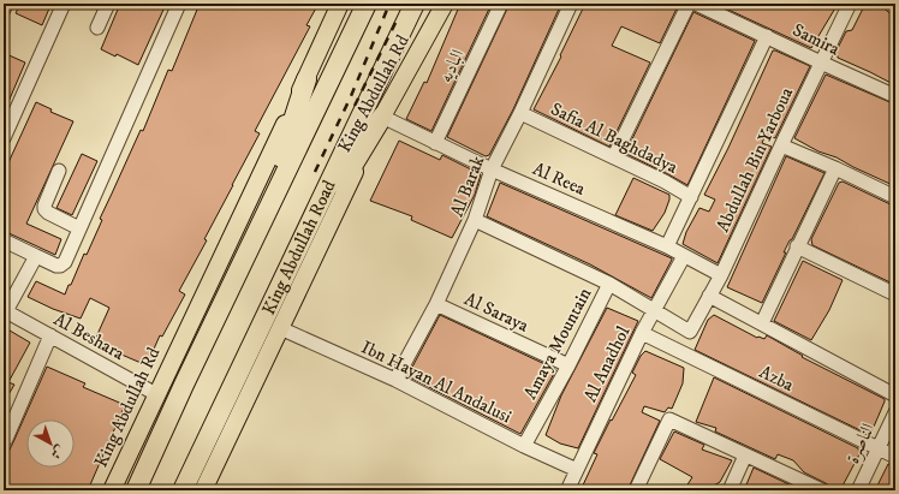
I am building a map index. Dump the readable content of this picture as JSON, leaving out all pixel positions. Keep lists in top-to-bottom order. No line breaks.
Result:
{"streets":{"highway":["King Abdullah Road"],"main road":["King Abdullah Rd"],"street":["Samira","الباديه","Safia Al Baghdadya","Abdullah Bin Yarboua","Al Reea","Al Barak","Al Saraya","Al Beshara","Amaya Mountain","Al Anadhol","Azba","Ibn Hayan Al Andalusi","الناصرة"]},"crossings":[["Samira","Abdullah Bin Yarboua"],["الباديه","Al Reea"],["King Abdullah Rd","Al Reea"],["King Abdullah Rd","Al Beshara"],["King Abdullah Rd","Ibn Hayan Al Andalusi"],["Safia Al Baghdadya","Al Barak"],["Abdullah Bin Yarboua","Al Reea"],["Abdullah Bin Yarboua","Al Anadhol"],["Al Reea","Al Barak"],["Al Reea","Al Anadhol"],["Al Barak","Al Saraya"],["Al Barak","Ibn Hayan Al Andalusi"],["Al Saraya","Amaya Mountain"],["Amaya Mountain","Ibn Hayan Al Andalusi"],["Al Anadhol","Azba"],["Al Anadhol","Ibn Hayan Al Andalusi"],["Azba","الناصرة"]],"north":"bottom right"}
